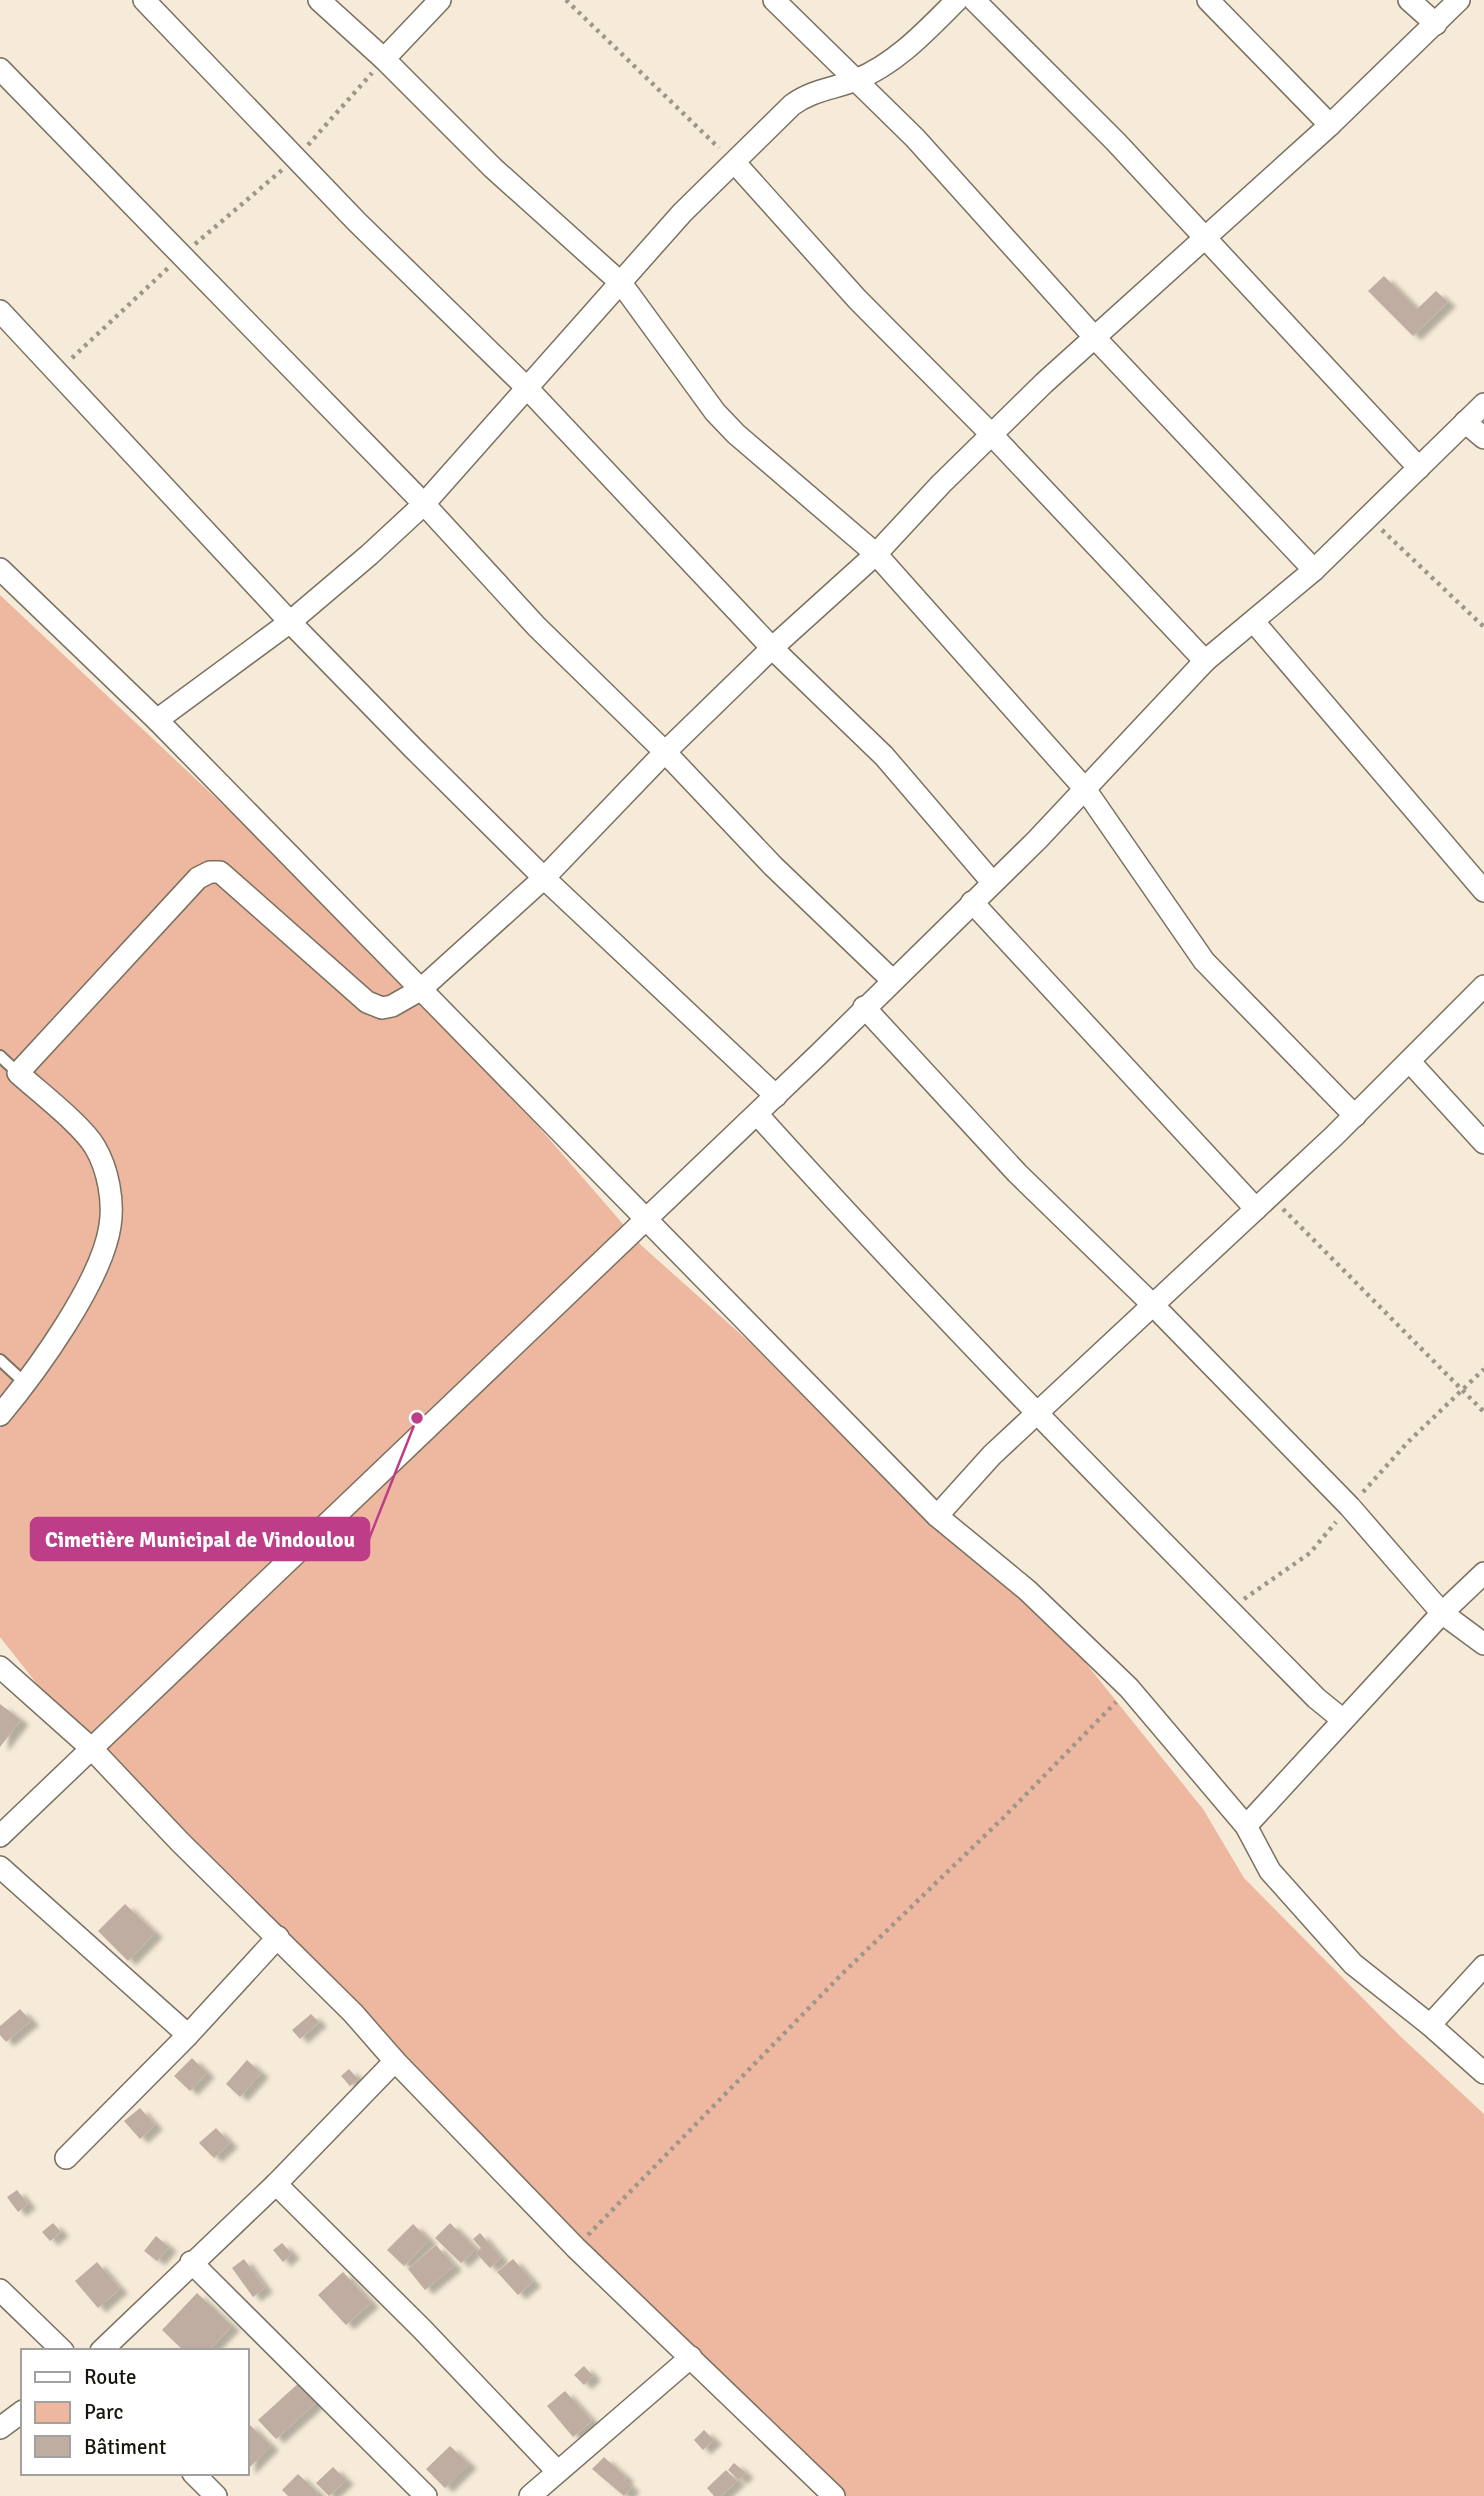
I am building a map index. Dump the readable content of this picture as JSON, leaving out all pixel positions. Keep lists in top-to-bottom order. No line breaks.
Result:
{"places":["Cimetière Municipal de Vindoulou"],"legend":["Route","Parc","Bâtiment"]}
